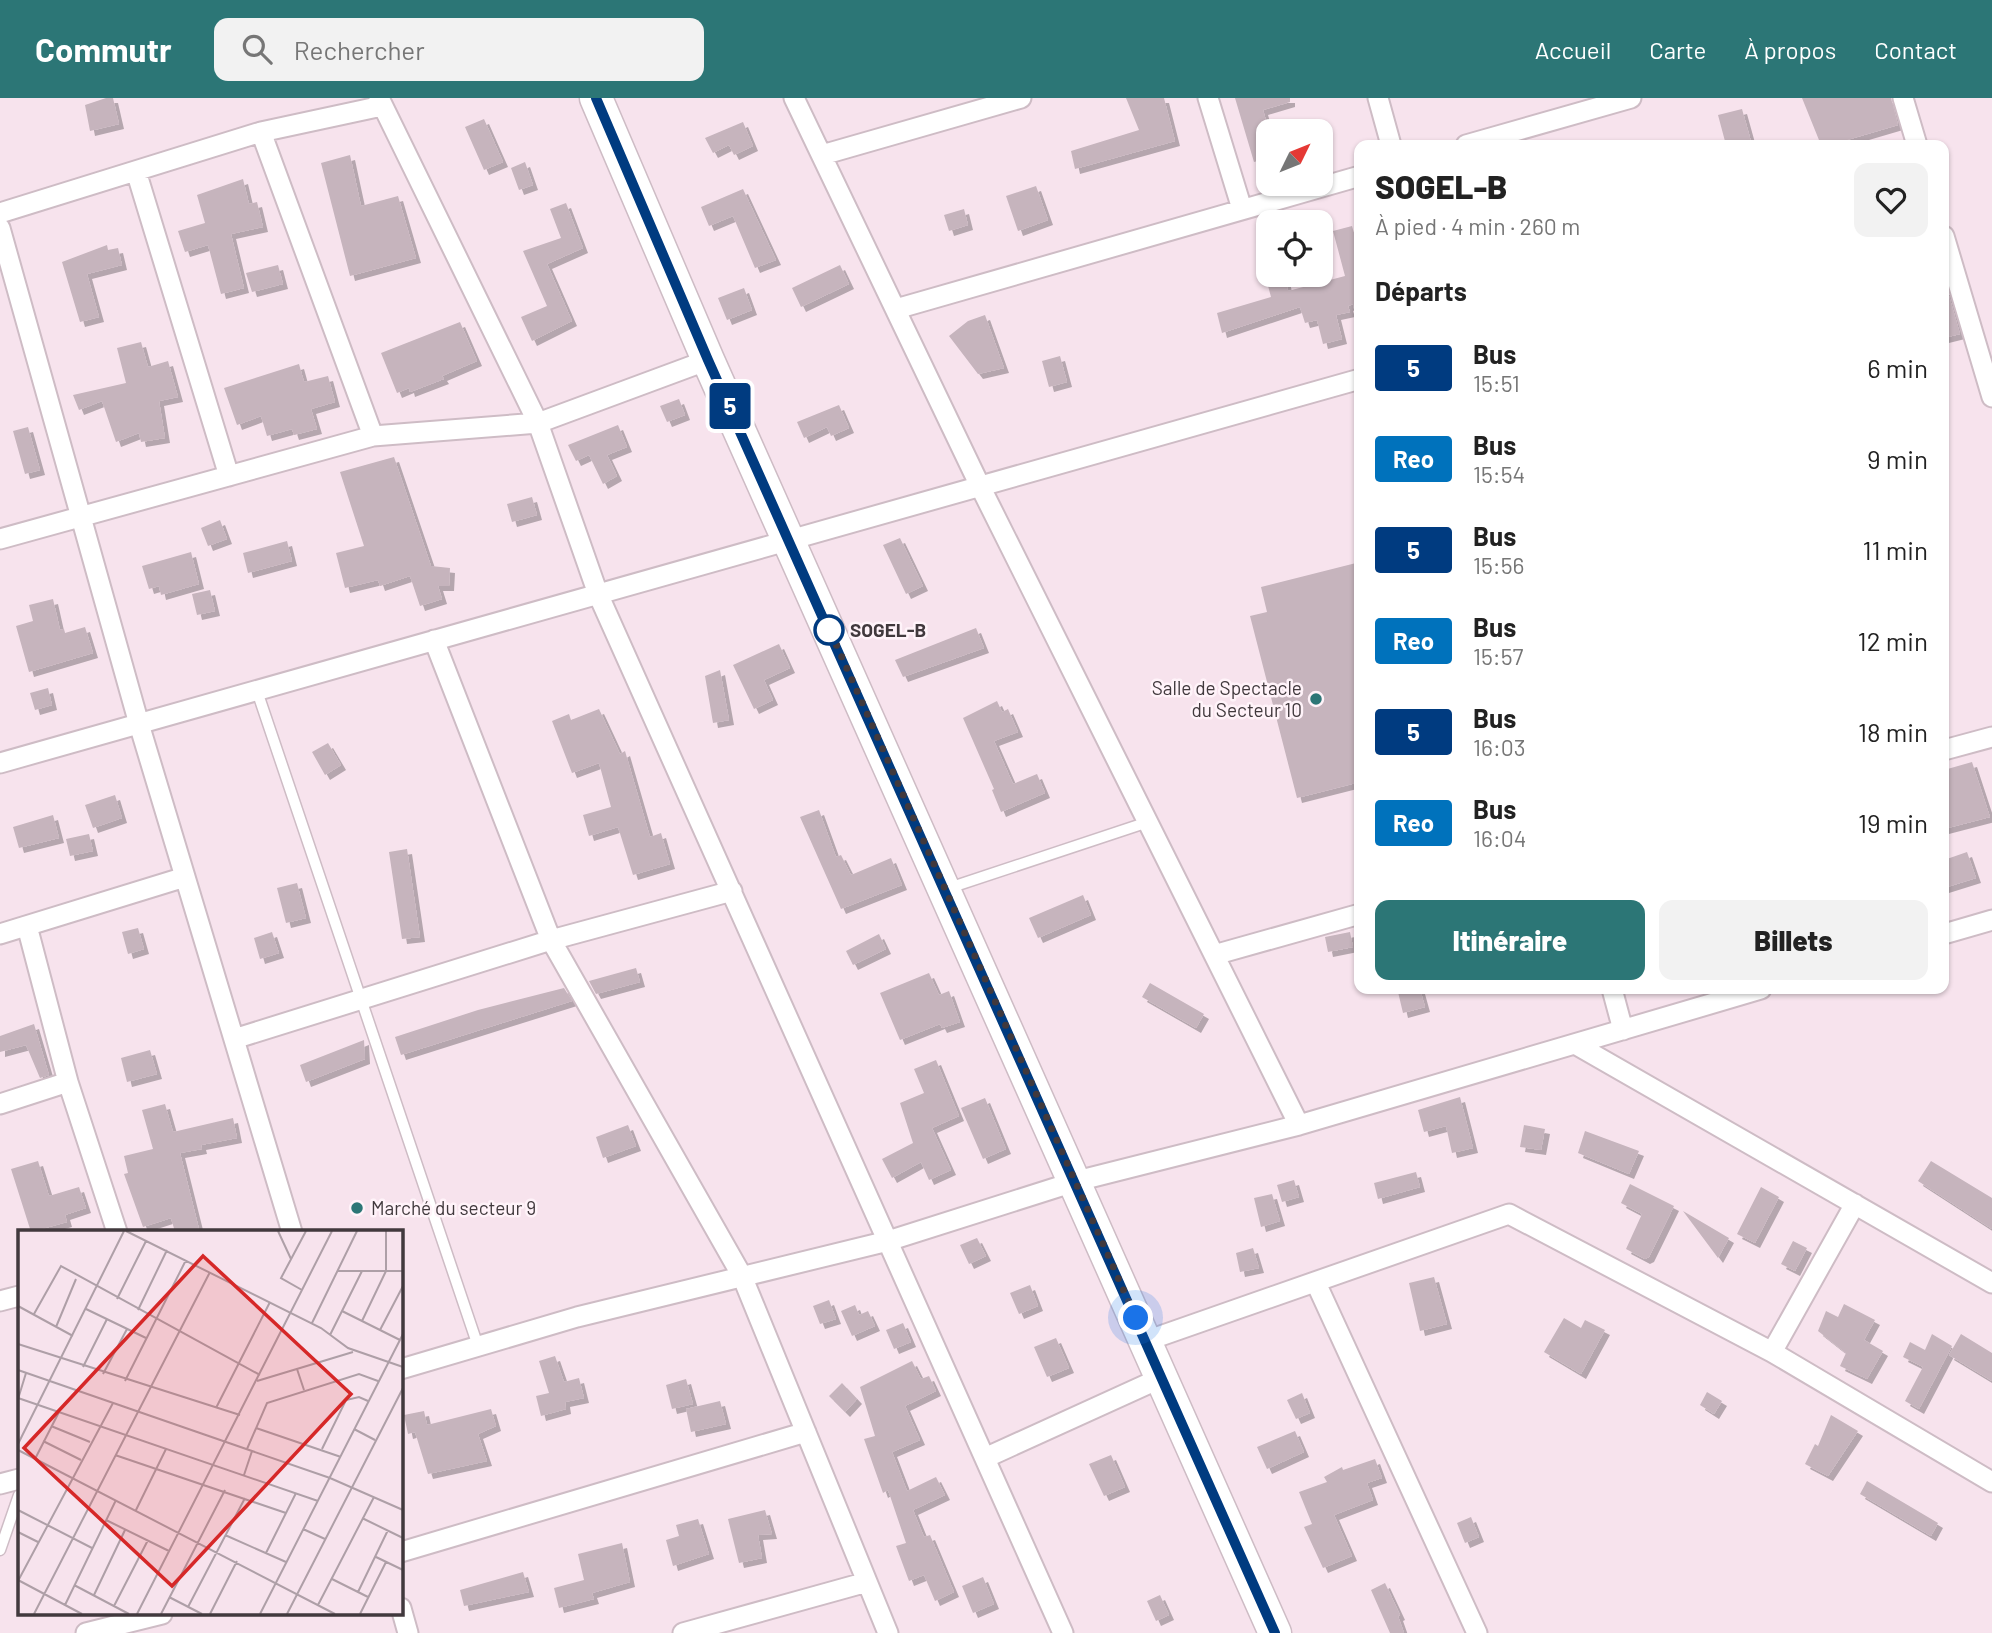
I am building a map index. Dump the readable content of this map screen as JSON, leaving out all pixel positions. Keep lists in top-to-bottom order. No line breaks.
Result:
{"places":["SOGEL-B","Salle de Spectacle du Secteur 10","Marché du secteur 9"],"lines":["bus line 5"],"north":"top right","page":{"header":"Commutr","search":"Rechercher","nav":["Accueil","Carte","À propos","Contact"],"on_map":"5","heading":[["SOGEL-B","À pied · 4 min · 260 m"],"Départs"],"list":[{"mark":"5","name":"Bus","note":"15:51","value":"6 min"},{"mark":"Reo","name":"Bus","note":"15:54","value":"9 min"},{"mark":"5","name":"Bus","note":"15:56","value":"11 min"},{"mark":"Reo","name":"Bus","note":"15:57","value":"12 min"},{"mark":"5","name":"Bus","note":"16:03","value":"18 min"},{"mark":"Reo","name":"Bus","note":"16:04","value":"19 min"}],"buttons":["Itinéraire","Billets"]}}
